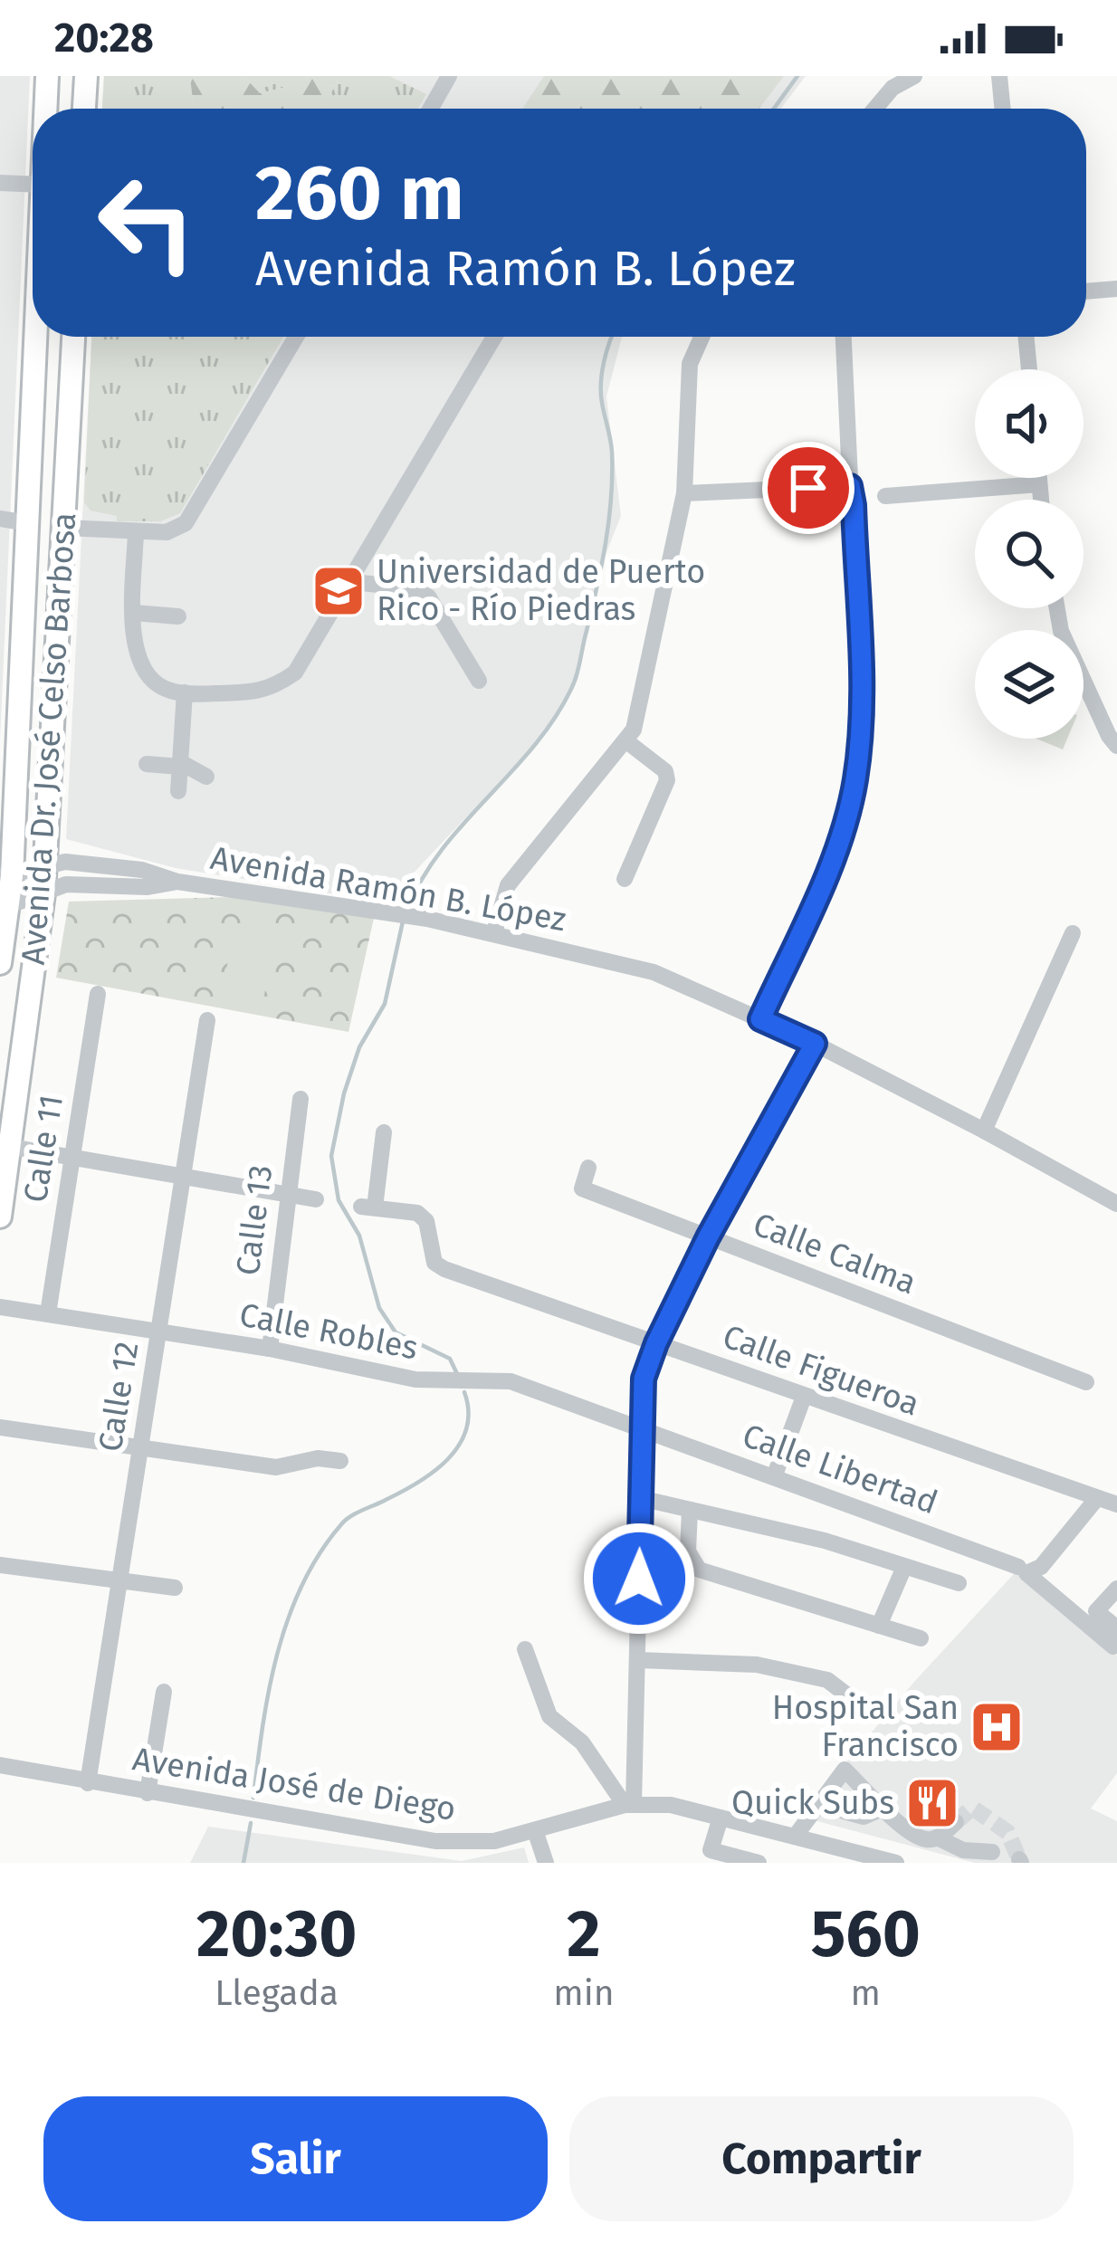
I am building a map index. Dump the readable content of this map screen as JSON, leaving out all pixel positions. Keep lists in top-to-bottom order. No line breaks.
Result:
{"streets":{"main road":["Avenida Dr. José Celso Barbosa"],"street":["Avenida Ramón B. López","Calle 11","Calle 13","Calle Calma","Calle Robles","Calle Figueroa","Calle 12","Calle Libertad","Avenida José de Diego"]},"crossings":[["Avenida Dr. José Celso Barbosa","Avenida Ramón B. López"],["Calle 11","Calle Robles"],["Calle 13","Calle Robles"],["Calle Robles","Calle 12"],["Calle Robles","Calle Libertad"],["Calle 12","Avenida José de Diego"]],"places":{"school or university":["Universidad de Puerto Rico - Río Piedras"],"hospital":["Hospital San Francisco"],"restaurant":["Quick Subs"]},"page":{"status":"20:28","turn":["260 m","Avenida Ramón B. López"],"eta":["20:30","Llegada","2","min","560","m"],"buttons":["Salir","Compartir"]}}
